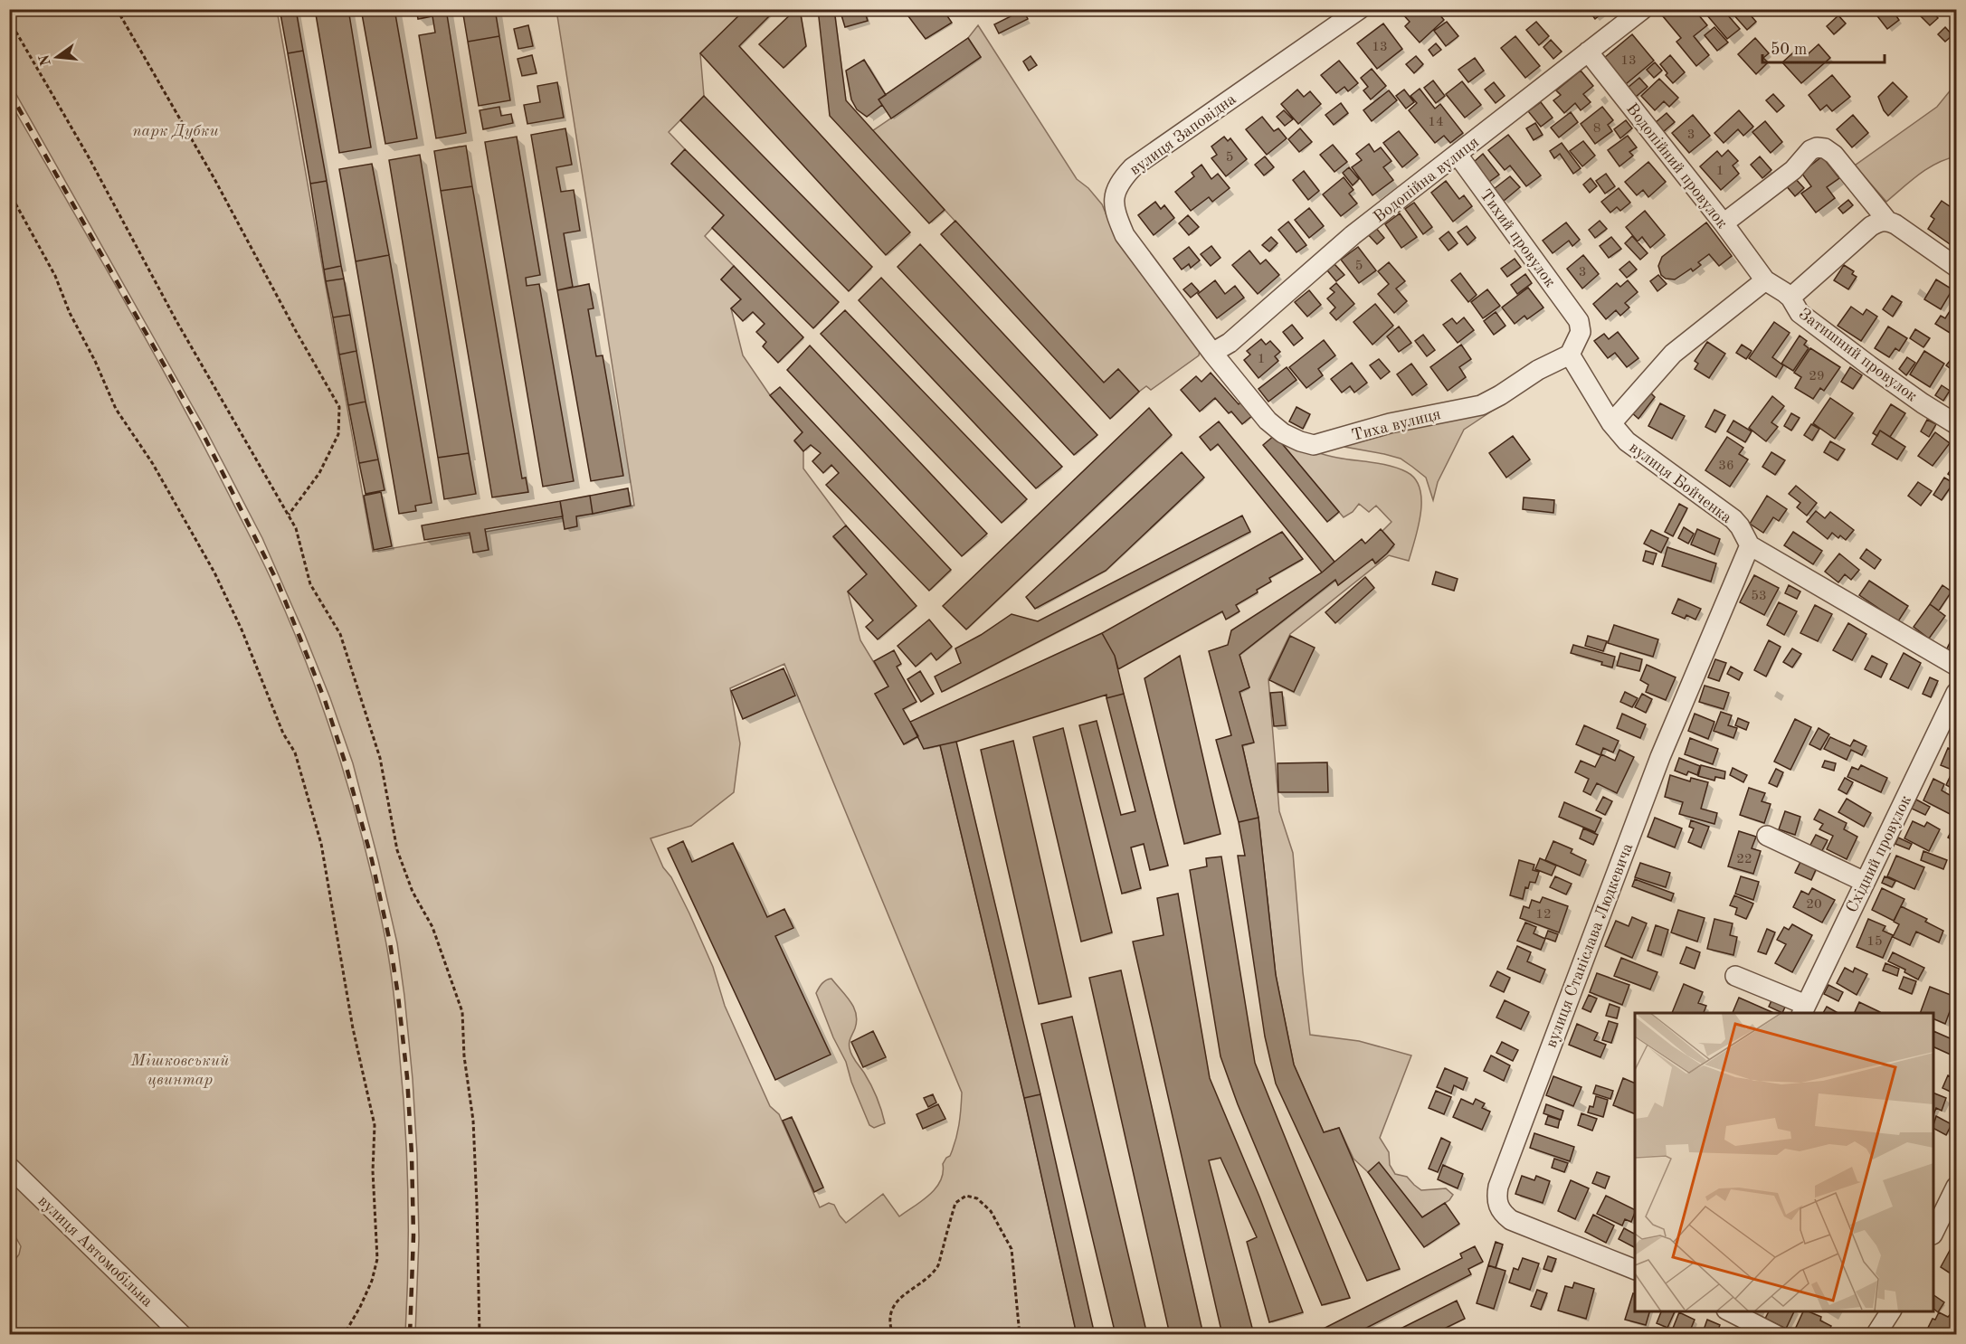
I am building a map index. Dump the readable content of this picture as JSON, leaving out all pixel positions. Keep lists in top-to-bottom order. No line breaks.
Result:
{"streets":{"street":["вулиця Заповідна","Водопійний провулок","Водопійна вулиця","Тихий провулок","Затишний провулок","Тиха вулиця","вулиця Бойченка","Східний провулок","вулиця Станіслава Людкевича","вулиця Автомобільна"]},"crossings":[["вулиця Заповідна","Водопійна вулиця"],["вулиця Заповідна","Тиха вулиця"],["Водопійний провулок","Водопійна вулиця"],["Водопійний провулок","Затишний провулок"],["Водопійна вулиця","Тихий провулок"],["Водопійна вулиця","Тиха вулиця"],["Тихий провулок","Тиха вулиця"],["Тихий провулок","вулиця Бойченка"],["Тиха вулиця","вулиця Бойченка"],["вулиця Бойченка","вулиця Станіслава Людкевича"]],"parks":["парк Дубки","Мішковський цвинтар"],"house_numbers":["13","13","14","8","3","5","1","5","3","1","29","36","53","22","20","12","15"],"scale_bar":"50 m","north":"left"}
